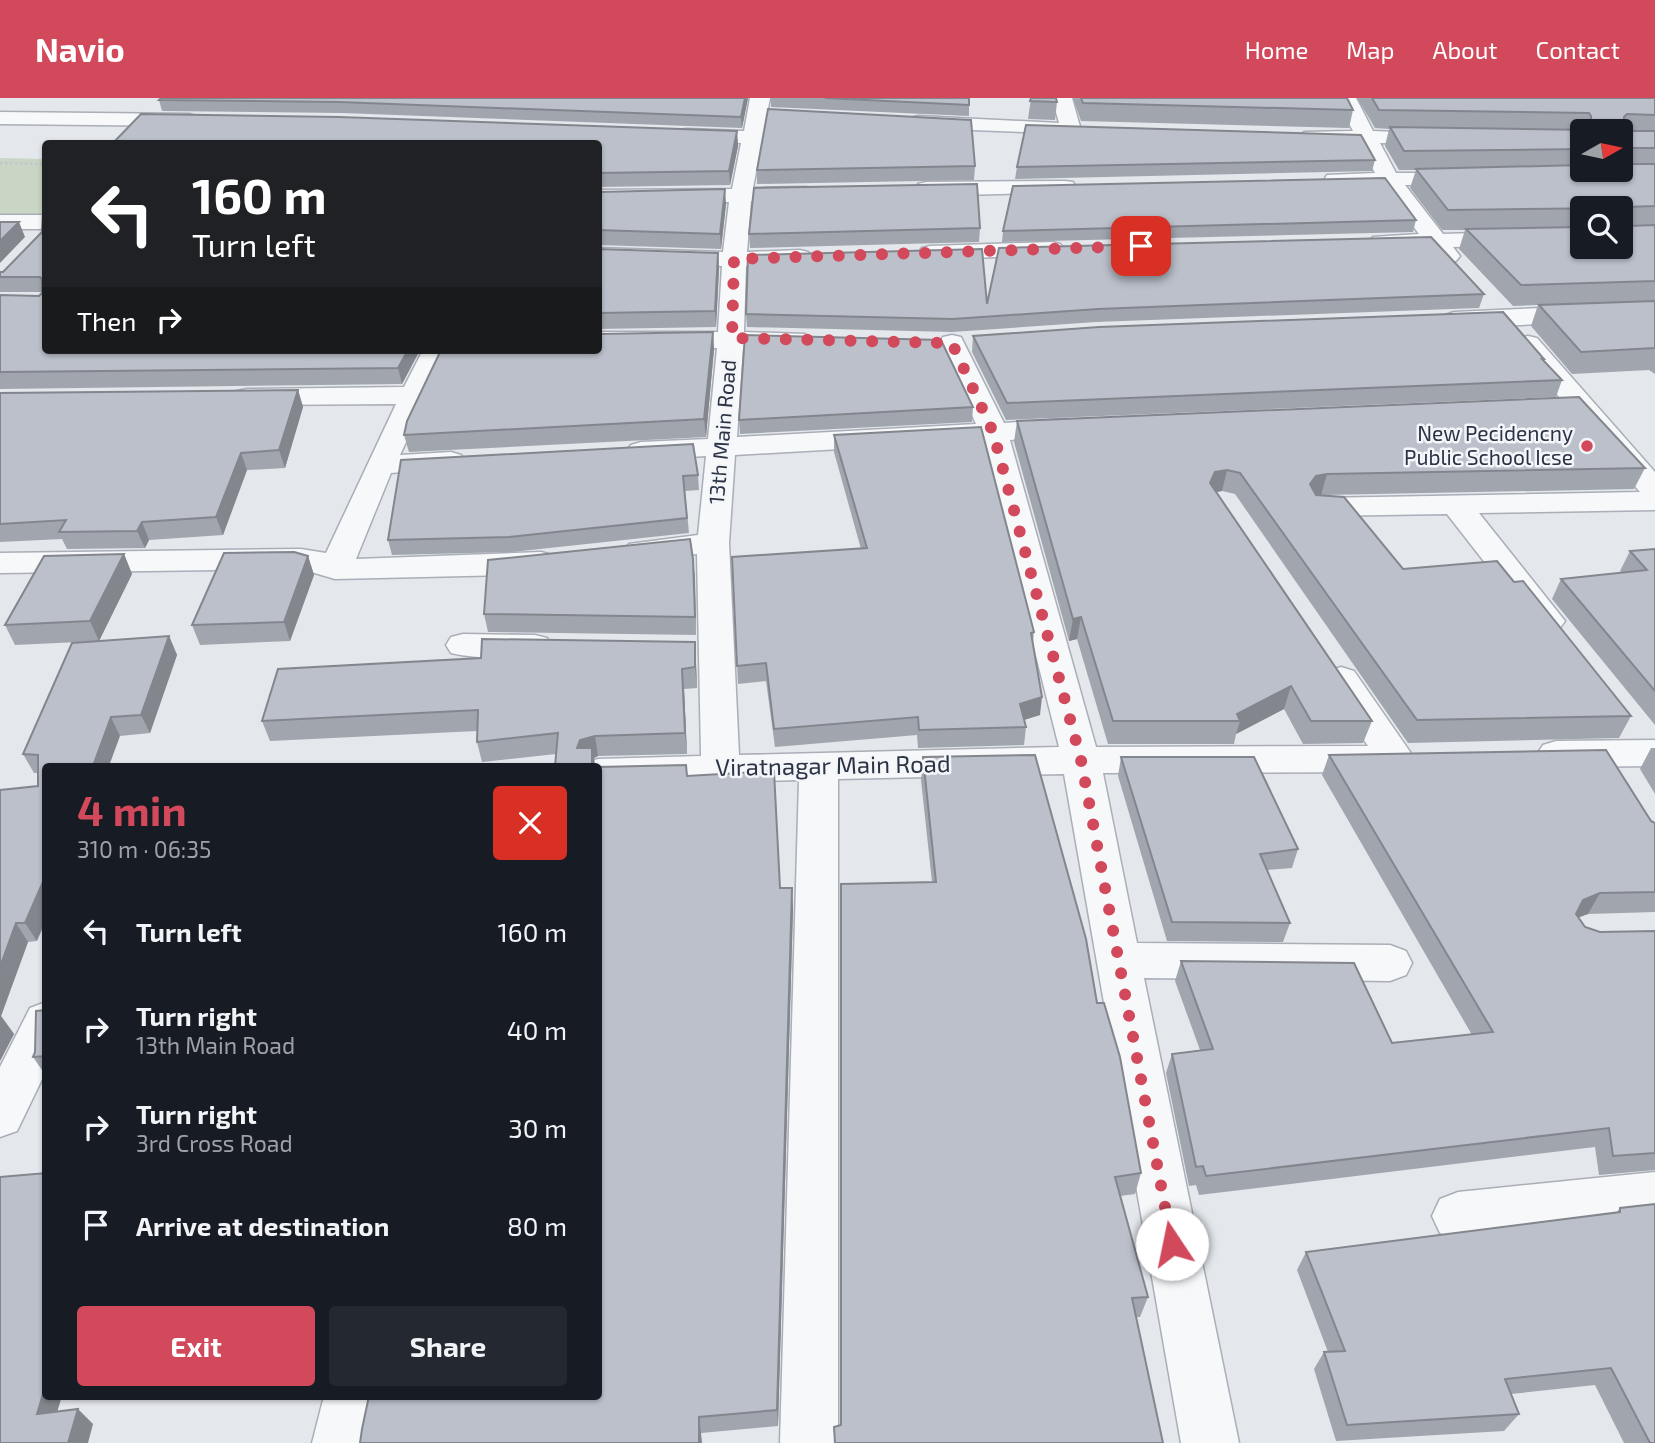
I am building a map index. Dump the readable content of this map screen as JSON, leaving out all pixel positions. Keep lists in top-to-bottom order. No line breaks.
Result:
{"streets":{"street":["13th Main Road","Viratnagar Main Road"]},"crossings":[["13th Main Road","Viratnagar Main Road"]],"places":["New Pecidencny Public School Icse"],"north":"right","page":{"header":"Navio","nav":["Home","Map","About","Contact"],"turn":["160 m","Turn left"],"then":"Then","heading":["4 min","310 m · 06:35"],"list":[{"name":"Turn left","value":"160 m"},{"name":"Turn right","note":"13th Main Road","value":"40 m"},{"name":"Turn right","note":"3rd Cross Road","value":"30 m"},{"name":"Arrive at destination","value":"80 m"}],"buttons":["Exit","Share"]}}
